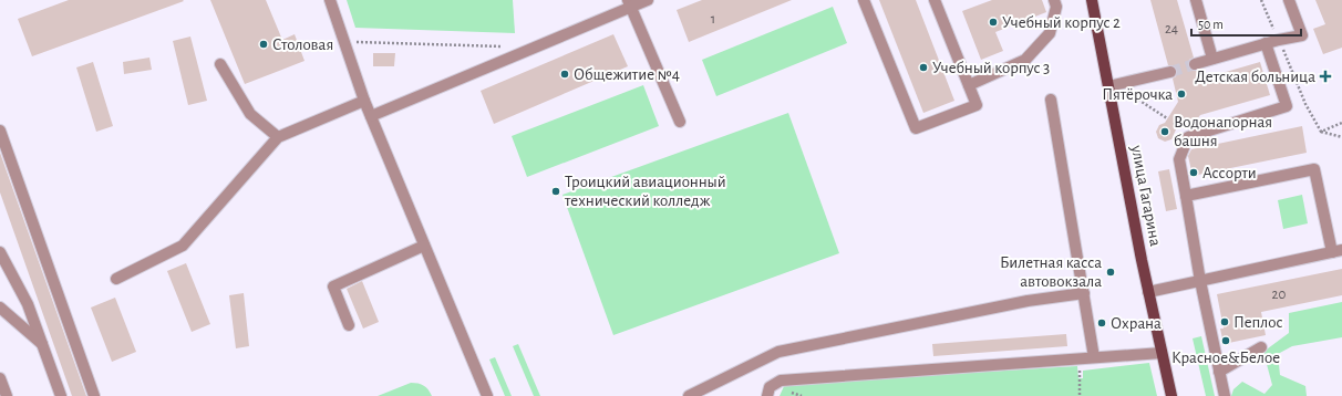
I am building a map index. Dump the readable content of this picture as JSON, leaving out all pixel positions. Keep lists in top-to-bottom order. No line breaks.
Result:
{"streets":{"main road":["улица Гагарина"]},"places":{"other":["Учебный корпус 2","Столовая","Учебный корпус 3","Общежитие №4","Пятёрочка","Водонапорная башня","Ассорти","Троицкий авиационный технический колледж","Билетная касса автовокзала","Пеплос","Охрана","Красное&Белое"],"health":["Детская больница"]},"house_numbers":["1","24","20"],"scale_bar":"50 m"}
